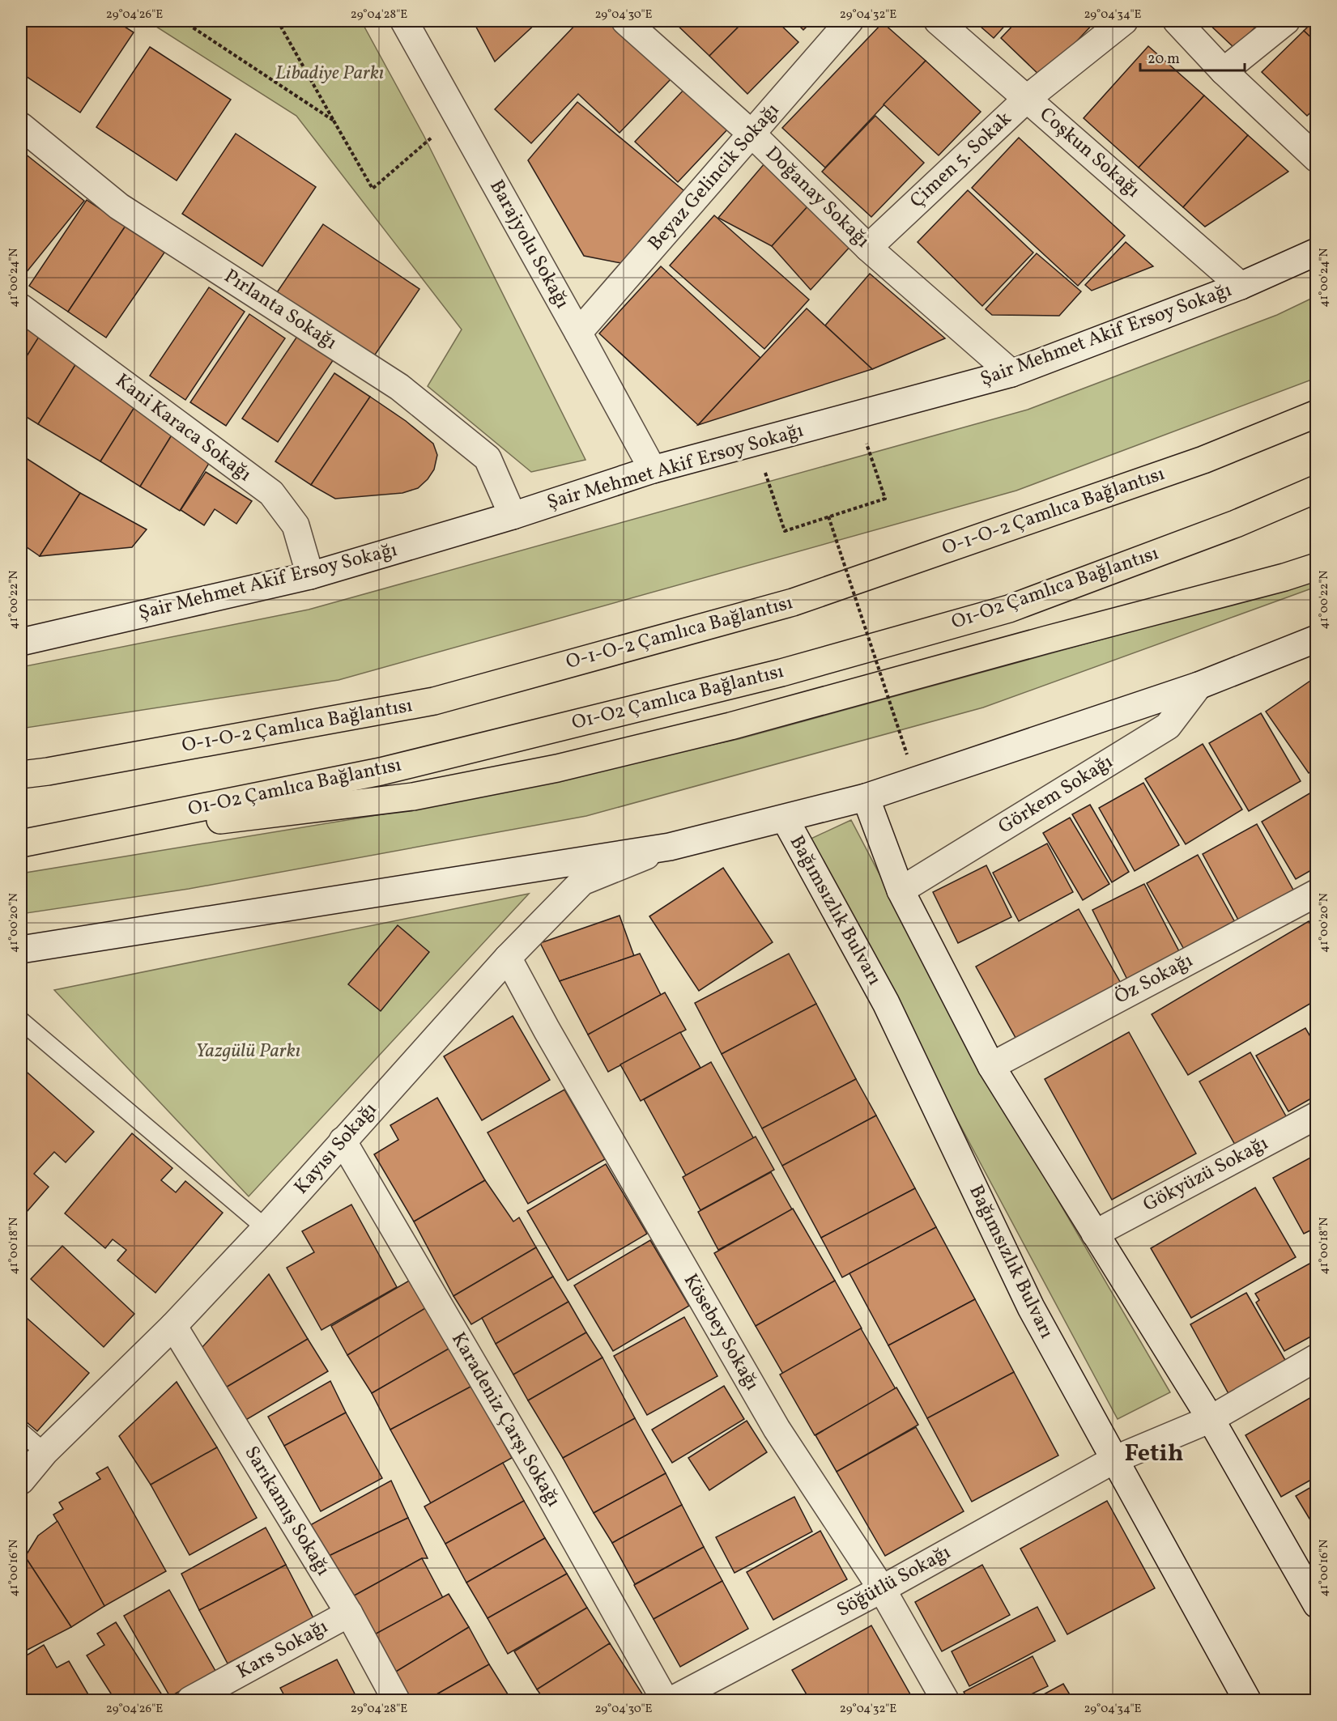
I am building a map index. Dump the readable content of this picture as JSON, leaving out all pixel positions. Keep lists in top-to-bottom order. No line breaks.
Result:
{"streets":{"highway":["O-1-O-2 Çamlıca Bağlantısı","O1-O2 Çamlıca Bağlantısı"],"street":["Coşkun Sokağı","Çimen 5. Sokak","Beyaz Gelincik Sokağı","Doğanay Sokağı","Barajyolu Sokağı","Pırlanta Sokağı","Şair Mehmet Akif Ersoy Sokağı","Kani Karaca Sokağı","Görkem Sokağı","Bağımsızlık Bulvarı","Öz Sokağı","Kayısı Sokağı","Gökyüzü Sokağı","Kösebey Sokağı","Karadeniz Çarşı Sokağı","Sarıkamış Sokağı","Söğütlü Sokağı","Kars Sokağı"]},"crossings":[["Coşkun Sokağı","Çimen 5. Sokak"],["Coşkun Sokağı","Şair Mehmet Akif Ersoy Sokağı"],["Çimen 5. Sokak","Doğanay Sokağı"],["Beyaz Gelincik Sokağı","Doğanay Sokağı"],["Beyaz Gelincik Sokağı","Barajyolu Sokağı"],["Doğanay Sokağı","Şair Mehmet Akif Ersoy Sokağı"],["Barajyolu Sokağı","Şair Mehmet Akif Ersoy Sokağı"],["Pırlanta Sokağı","Şair Mehmet Akif Ersoy Sokağı"],["Şair Mehmet Akif Ersoy Sokağı","Kani Karaca Sokağı"],["Bağımsızlık Bulvarı","Söğütlü Sokağı"],["Kayısı Sokağı","Kösebey Sokağı"],["Kayısı Sokağı","Karadeniz Çarşı Sokağı"],["Kayısı Sokağı","Sarıkamış Sokağı"],["Kösebey Sokağı","Söğütlü Sokağı"],["Sarıkamış Sokağı","Kars Sokağı"]],"districts":["Fetih"],"parks":["Libadiye Parkı","Yazgülü Parkı"],"scale_bar":"20 m","coordinates":["29°04'26\"E","29°04'28\"E","29°04'30\"E","29°04'32\"E","29°04'34\"E","41°00'24\"N","41°00'22\"N","41°00'20\"N","41°00'18\"N","41°00'16\"N"]}
